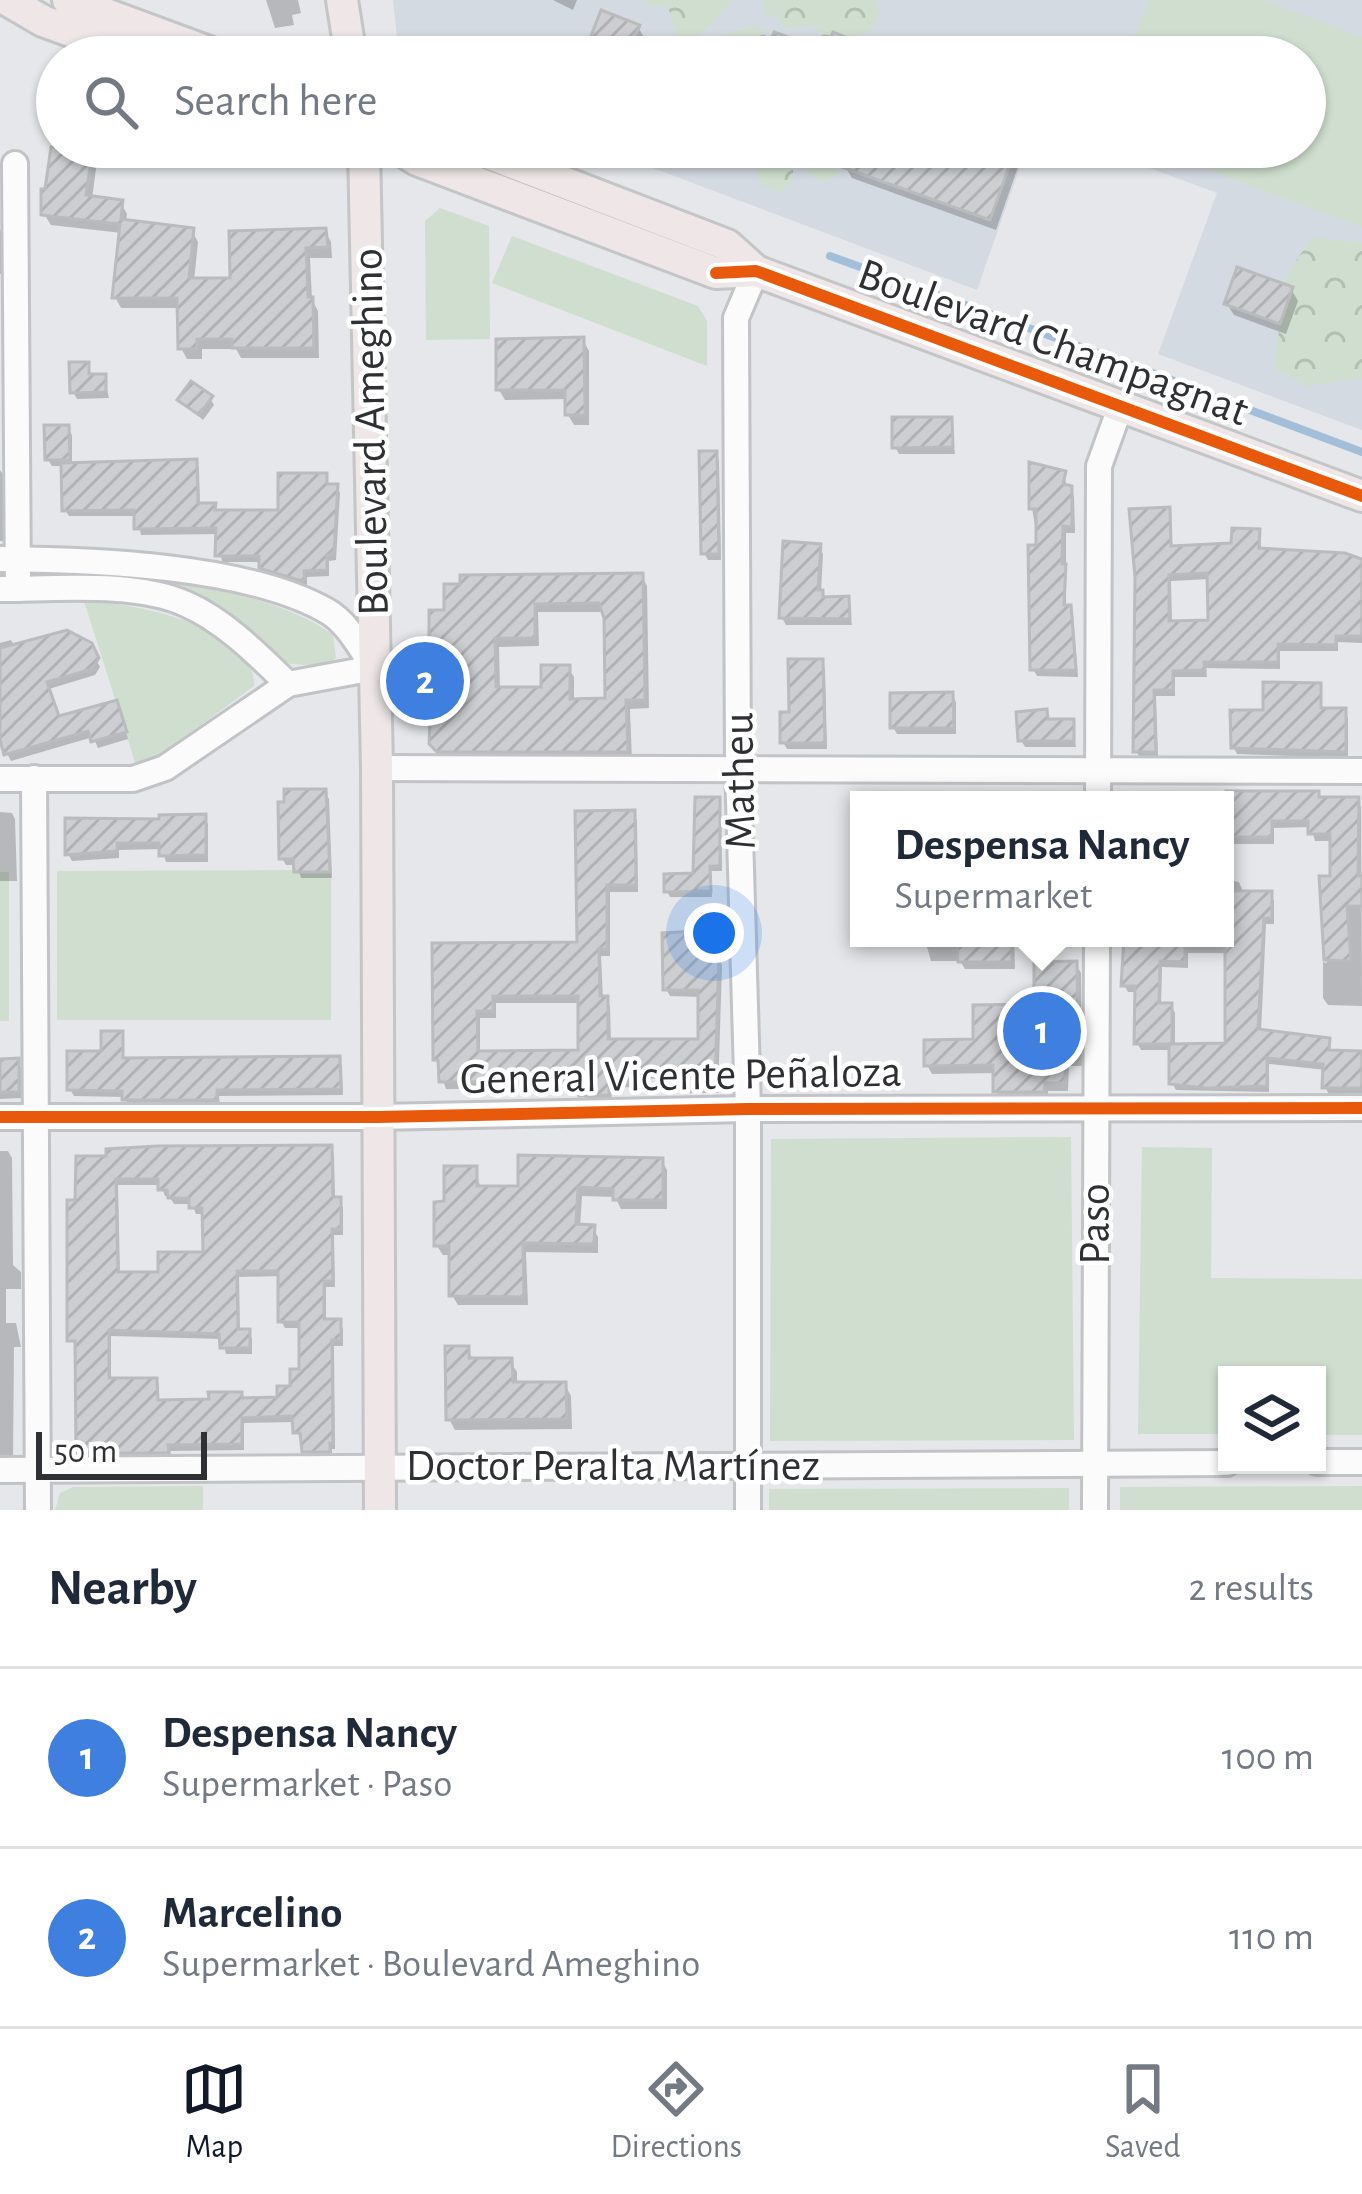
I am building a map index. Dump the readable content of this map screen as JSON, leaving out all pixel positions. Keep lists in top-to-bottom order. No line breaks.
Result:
{"streets":{"main road":["Boulevard Champagnat","Boulevard Ameghino"],"street":["Matheu","General Vicente Peñaloza","Paso","Doctor Peralta Martínez"]},"crossings":[["Boulevard Champagnat","Matheu"],["Boulevard Ameghino","General Vicente Peñaloza"],["Boulevard Ameghino","Doctor Peralta Martínez"],["Matheu","General Vicente Peñaloza"],["Matheu","Doctor Peralta Martínez"],["General Vicente Peñaloza","Paso"],["Paso","Doctor Peralta Martínez"]],"scale_bar":"50 m","page":{"search":"Search here","pins":["2","1"],"popup":["Despensa Nancy","Supermarket"],"scale":"50 m","heading":["Nearby","2 results"],"list":[{"mark":"1","name":"Despensa Nancy","note":"Supermarket · Paso","value":"100 m"},{"mark":"2","name":"Marcelino","note":"Supermarket · Boulevard Ameghino","value":"110 m"}],"nav":["Map","Directions","Saved"]}}
